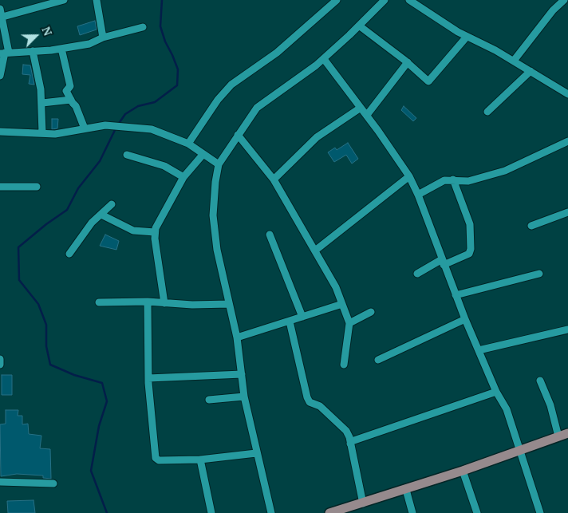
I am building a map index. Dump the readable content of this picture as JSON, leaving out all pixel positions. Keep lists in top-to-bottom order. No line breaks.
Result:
{"north":"top right"}
